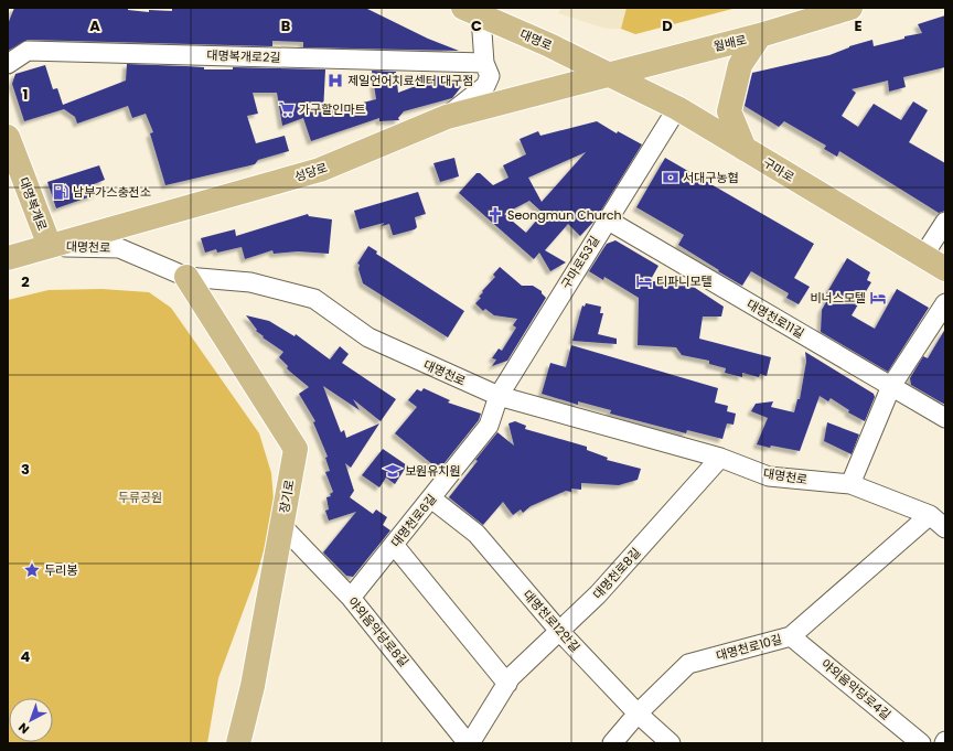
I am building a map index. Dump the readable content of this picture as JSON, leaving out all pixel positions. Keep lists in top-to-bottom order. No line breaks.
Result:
{"streets":{"main road":["대명로","월배로","구마로","성당로","대명복개로","장기로"],"street":["대명복개로2길","대명천로","구마로53길","대명천로11길","대명천로6길","대명천로8길","대명천로12안길","야외음악당로8길","대명천로10길","야외음악당로4길"]},"crossings":[["대명로","월배로"],["대명로","구마로"],["대명로","성당로"],["월배로","구마로"],["월배로","성당로"],["구마로","성당로"],["구마로","구마로53길"],["성당로","대명복개로"],["성당로","대명천로"],["대명복개로","대명천로"],["대명천로","구마로53길"],["대명천로","장기로"],["대명천로","대명천로6길"],["대명천로","대명천로8길"],["대명천로","대명천로10길"],["구마로53길","대명천로11길"],["구마로53길","대명천로6길"],["장기로","야외음악당로8길"],["대명천로6길","대명천로12안길"],["대명천로6길","야외음악당로8길"],["대명천로8길","대명천로12안길"],["대명천로8길","야외음악당로8길"],["대명천로12안길","대명천로10길"],["대명천로10길","야외음악당로4길"]],"parks":["두류공원"],"places":{"hospital":["제일언어치료센터 대구점"],"supermarket":["가구할인마트"],"bank":["서대구농협"],"fuel station":["남부가스충전소"],"church":["Seongmun Church"],"hotel":["티파니모텔","비너스모텔"],"school or university":["보원유치원"],"place":["두리봉"]},"north":"bottom left","grid":{"columns":["A","B","C","D","E"],"rows":["1","2","3","4"]}}
